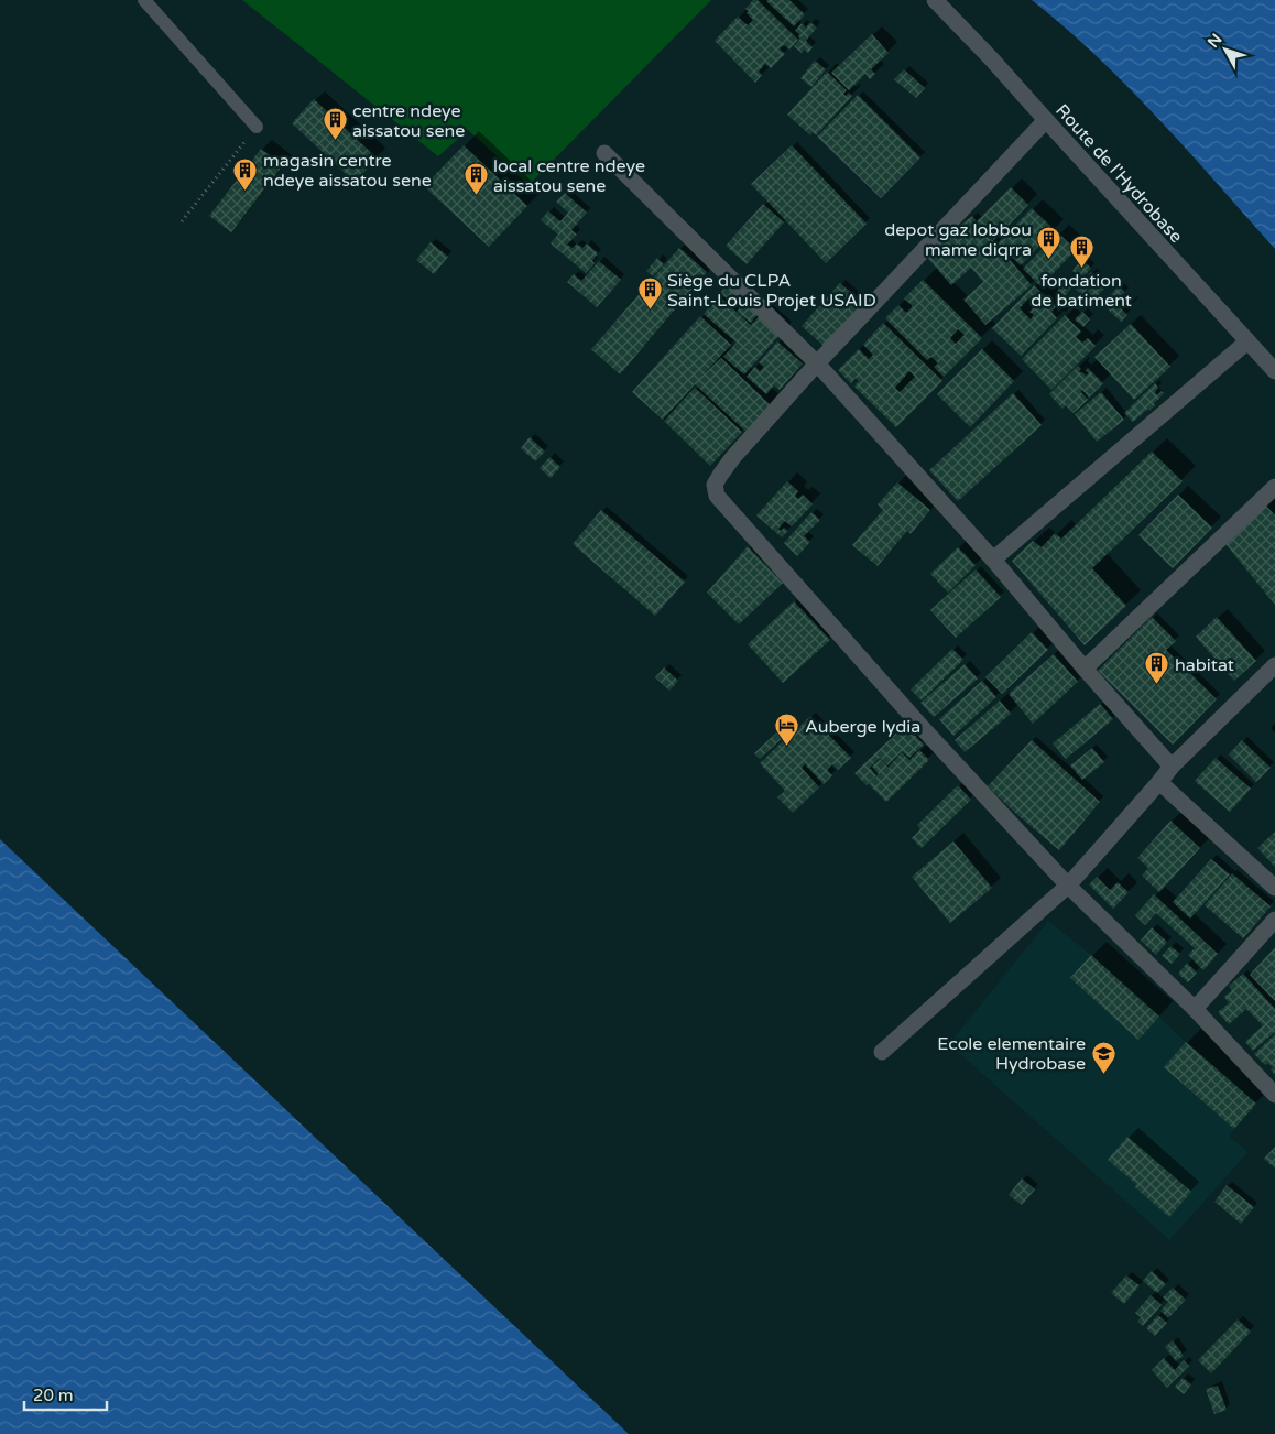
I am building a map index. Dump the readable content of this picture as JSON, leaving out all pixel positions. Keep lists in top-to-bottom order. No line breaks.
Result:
{"streets":{"street":["Route de l'Hydrobase"]},"places":{"building":["centre ndeye aissatou sene","magasin centre ndeye aissatou sene","local centre ndeye aissatou sene","depot gaz lobbou mame diqrra","fondation de batiment","Siège du CLPA Saint-Louis Projet USAID","habitat"],"hotel":["Auberge lydia"],"school or university":["Ecole elementaire Hydrobase"]},"scale_bar":"20 m","north":"top left"}
